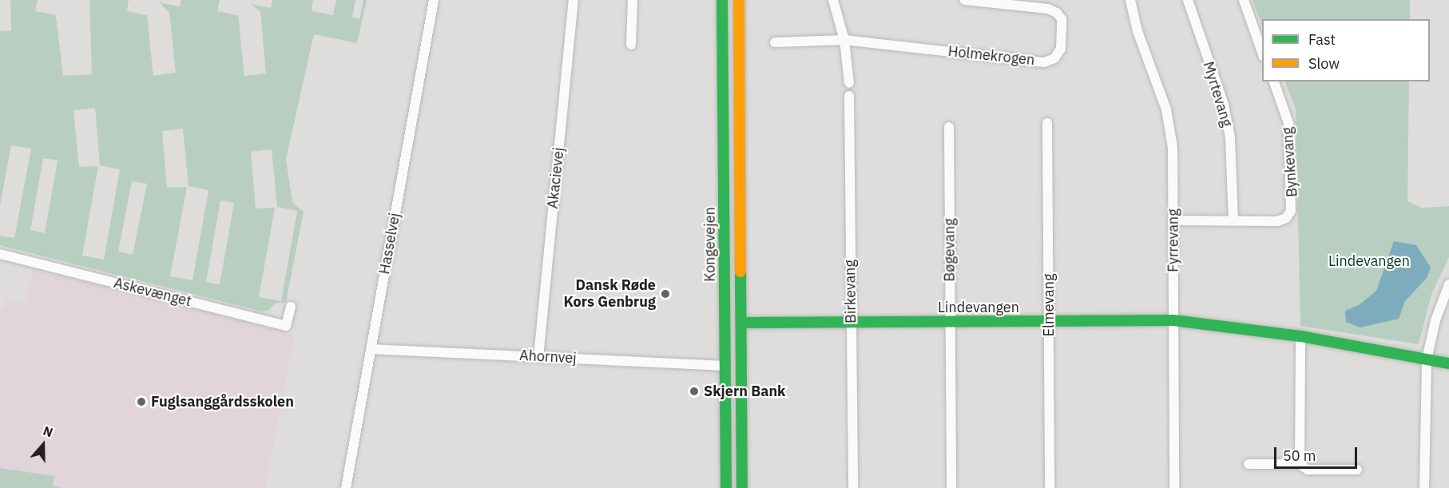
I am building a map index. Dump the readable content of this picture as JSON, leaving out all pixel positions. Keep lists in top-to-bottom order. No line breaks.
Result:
{"streets":{"main road":["Kongevejen","Lindevangen"],"street":["Holmekrogen","Myrtevang","Bynkevang","Akacievej","Fyrrevang","Hasselvej","Bøgevang","Birkevang","Askevænget","Elmevang","Ahornvej"]},"crossings":[["Myrtevang","Bynkevang"],["Bynkevang","Fyrrevang"],["Akacievej","Ahornvej"],["Fyrrevang","Lindevangen"],["Hasselvej","Ahornvej"],["Kongevejen","Ahornvej"],["Bøgevang","Lindevangen"],["Birkevang","Lindevangen"],["Elmevang","Lindevangen"]],"parks":["Lindevangen"],"places":["Dansk Røde Kors Genbrug","Skjern Bank","Fuglsanggårdsskolen"],"legend":["Fast","Slow"],"scale_bar":"50 m","north":"top"}
